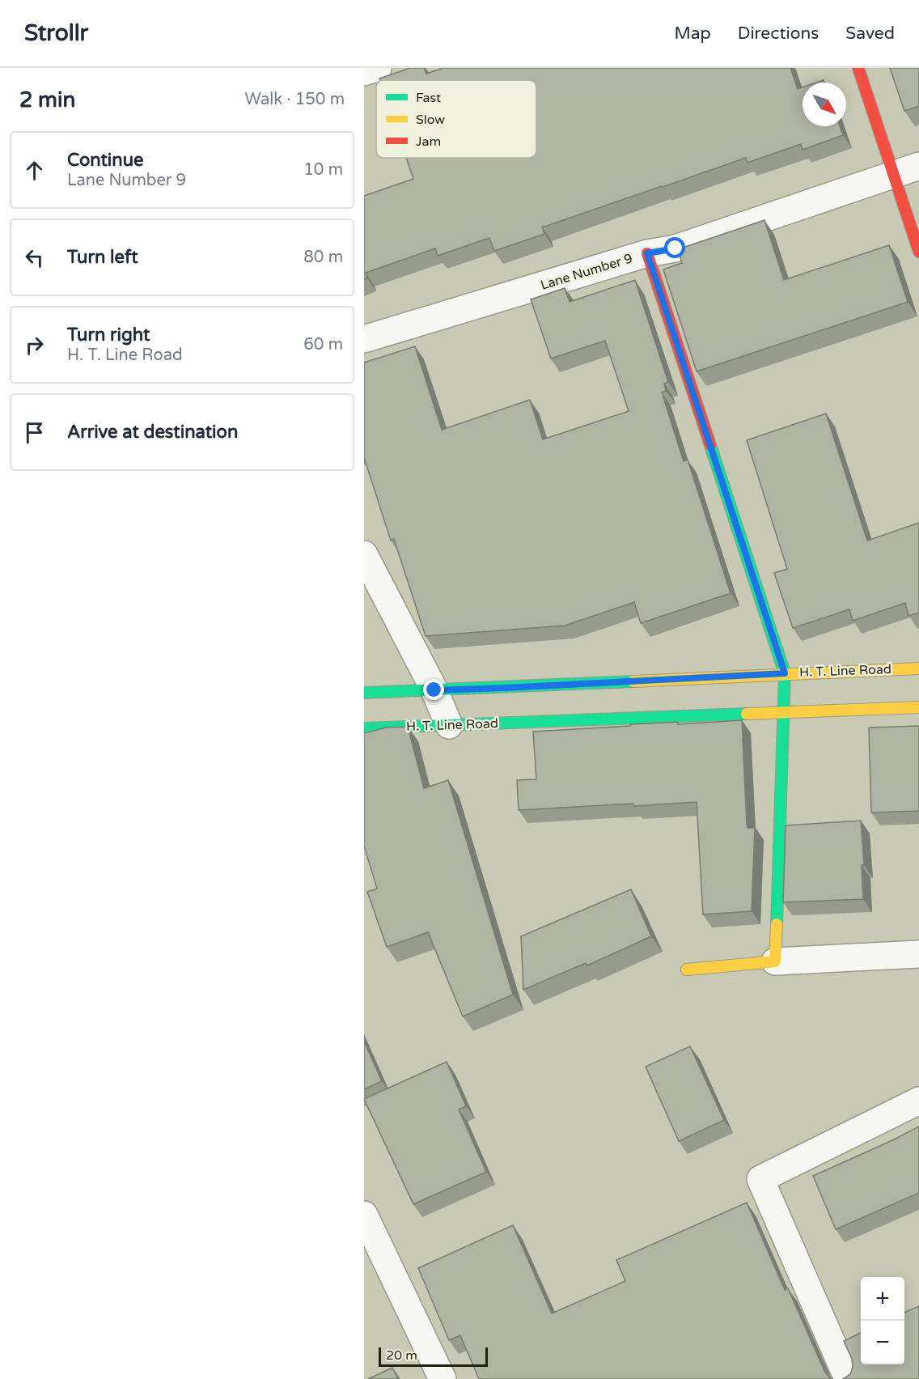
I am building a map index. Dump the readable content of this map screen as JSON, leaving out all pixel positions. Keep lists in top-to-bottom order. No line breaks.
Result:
{"streets":{"street":["Lane Number 9","H. T. Line Road"]},"legend":["Fast","Slow","Jam"],"scale_bar":"20 m","north":"bottom right","page":{"header":"Strollr","nav":["Map","Directions","Saved"],"heading":["2 min","Walk · 150 m"],"list":[["Continue","Lane Number 9","10 m"],["Turn left","80 m"],["Turn right","H. T. Line Road","60 m"],"Arrive at destination"],"map_buttons":["+","−"],"scale":"20 m"}}
